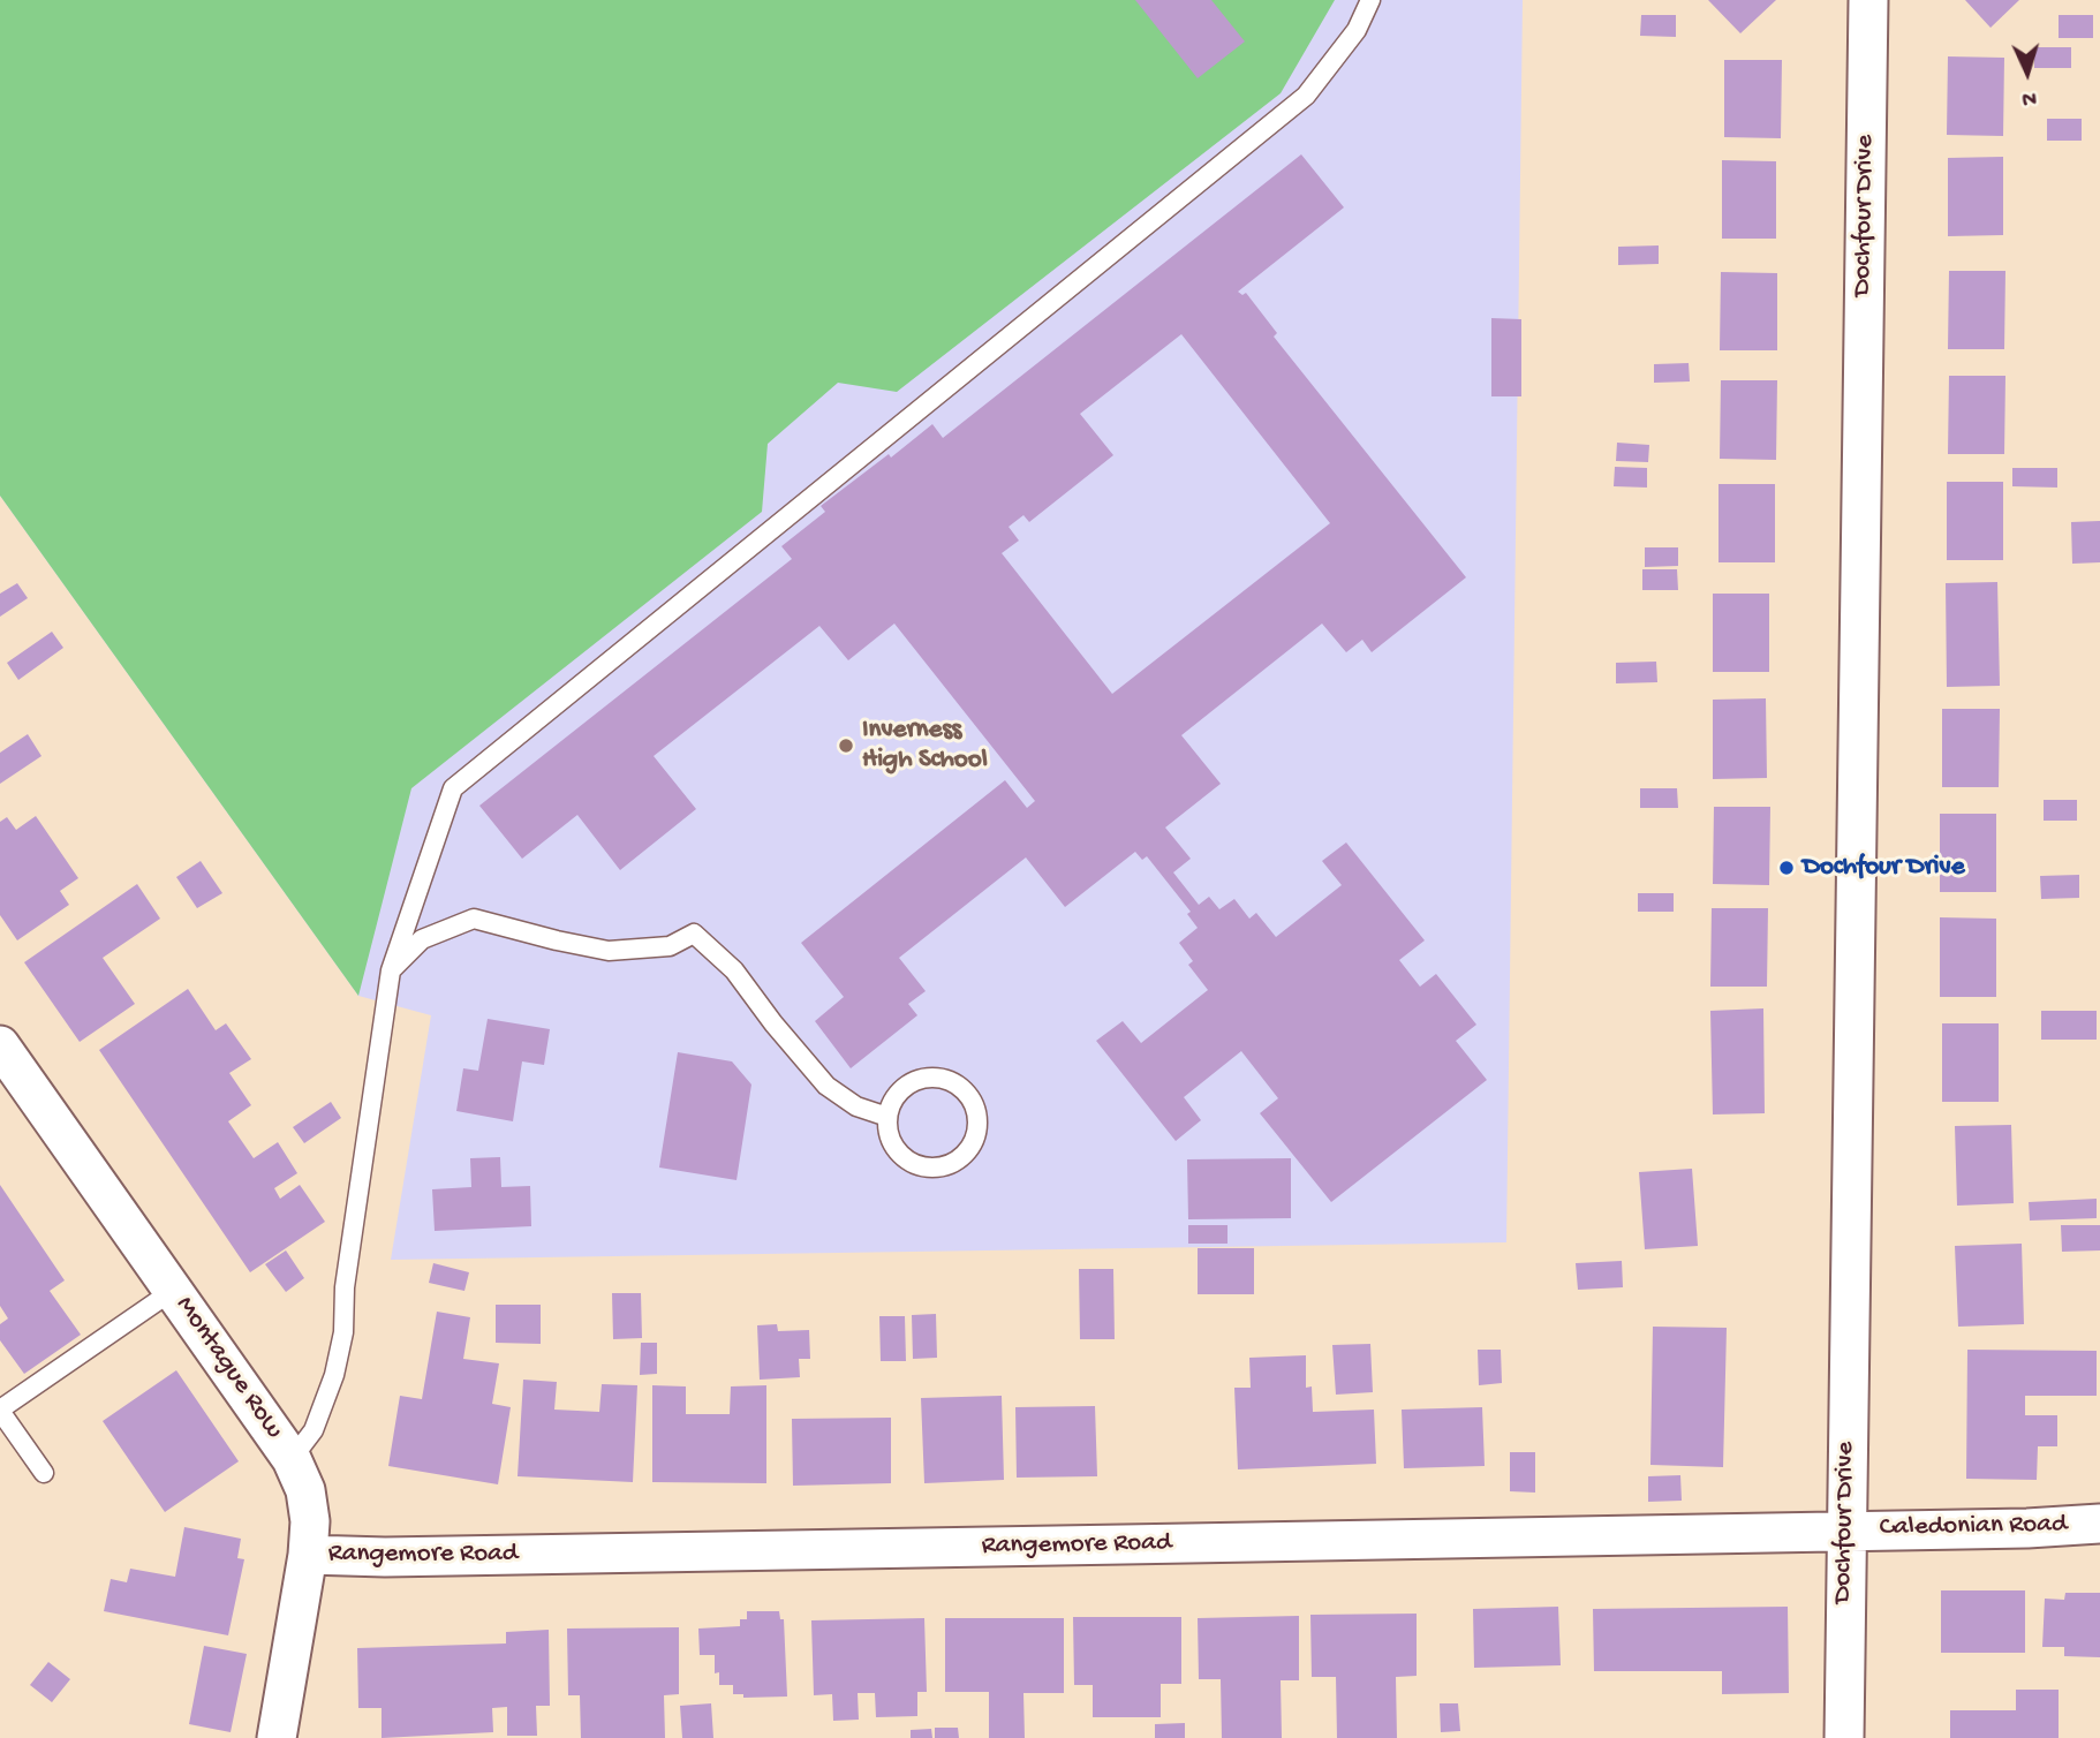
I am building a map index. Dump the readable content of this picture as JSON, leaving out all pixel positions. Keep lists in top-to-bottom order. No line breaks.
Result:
{"streets":{"street":["Dochfour Drive","Montague Row","Caledonian Road","Rangemore Road"]},"crossings":[["Dochfour Drive","Caledonian Road"],["Dochfour Drive","Rangemore Road"],["Montague Row","Rangemore Road"],["Caledonian Road","Rangemore Road"]],"places":["Inverness High School","Dochfour Drive"],"north":"bottom"}
